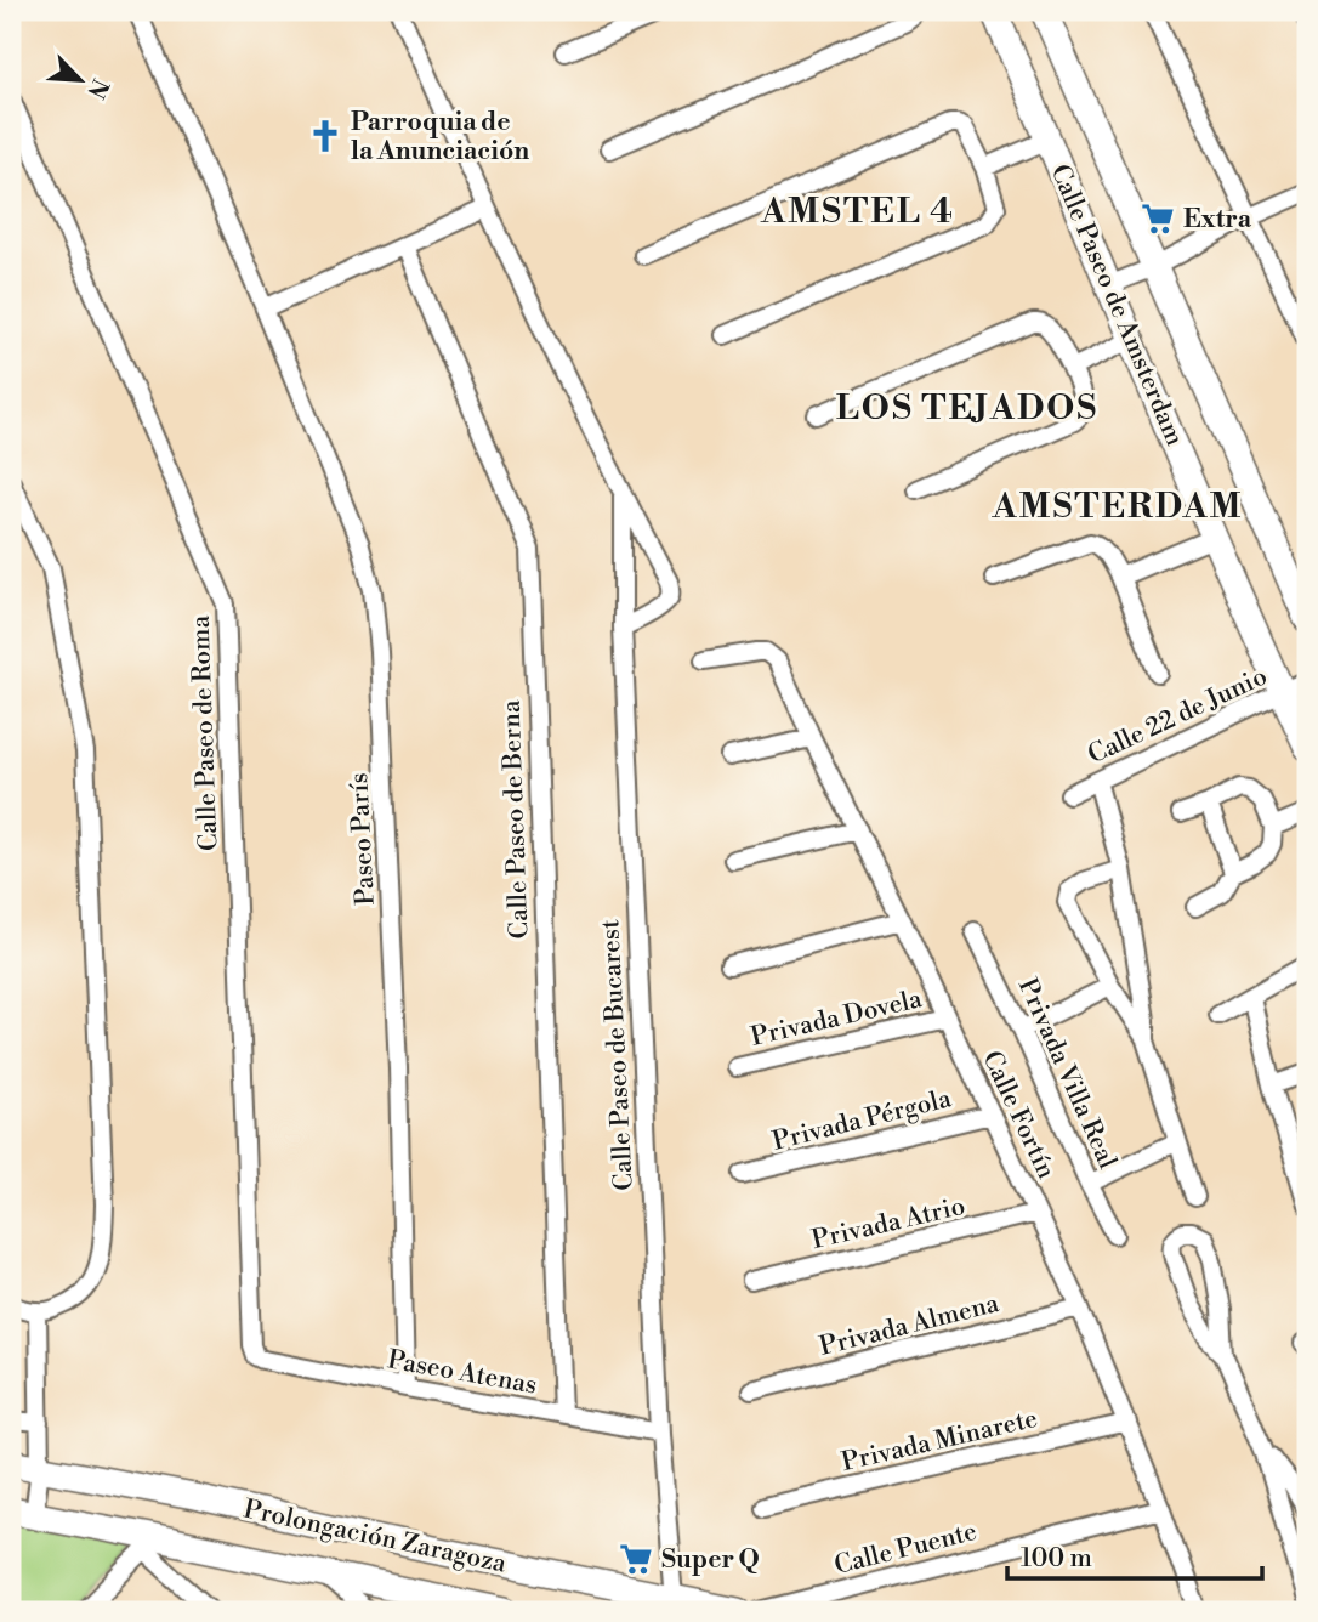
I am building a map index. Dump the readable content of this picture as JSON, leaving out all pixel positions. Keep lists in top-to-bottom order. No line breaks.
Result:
{"streets":{"main road":["Calle Paseo de Amsterdam","Prolongación Zaragoza"],"street":["Calle 22 de Junio","Calle Paseo de Roma","Calle Paseo de Berna","Paseo París","Privada Dovela","Calle Paseo de Bucarest","Privada Villa Real","Calle Fortín","Privada Pérgola","Privada Atrio","Privada Almena","Paseo Atenas","Privada Minarete","Calle Puente"]},"crossings":[["Calle Paseo de Amsterdam","Calle 22 de Junio"],["Calle Paseo de Roma","Paseo Atenas"],["Calle Paseo de Berna","Paseo Atenas"],["Paseo París","Paseo Atenas"],["Privada Dovela","Calle Fortín"],["Calle Paseo de Bucarest","Paseo Atenas"],["Calle Paseo de Bucarest","Prolongación Zaragoza"],["Calle Fortín","Privada Pérgola"],["Calle Fortín","Privada Atrio"],["Calle Fortín","Privada Almena"],["Calle Fortín","Privada Minarete"],["Calle Fortín","Calle Puente"]],"districts":["AMSTEL 4","LOS TEJADOS","AMSTERDAM"],"places":{"church":["Parroquia de la Anunciación"],"supermarket":["Extra","Super Q"]},"scale_bar":"100 m","north":"bottom right"}
